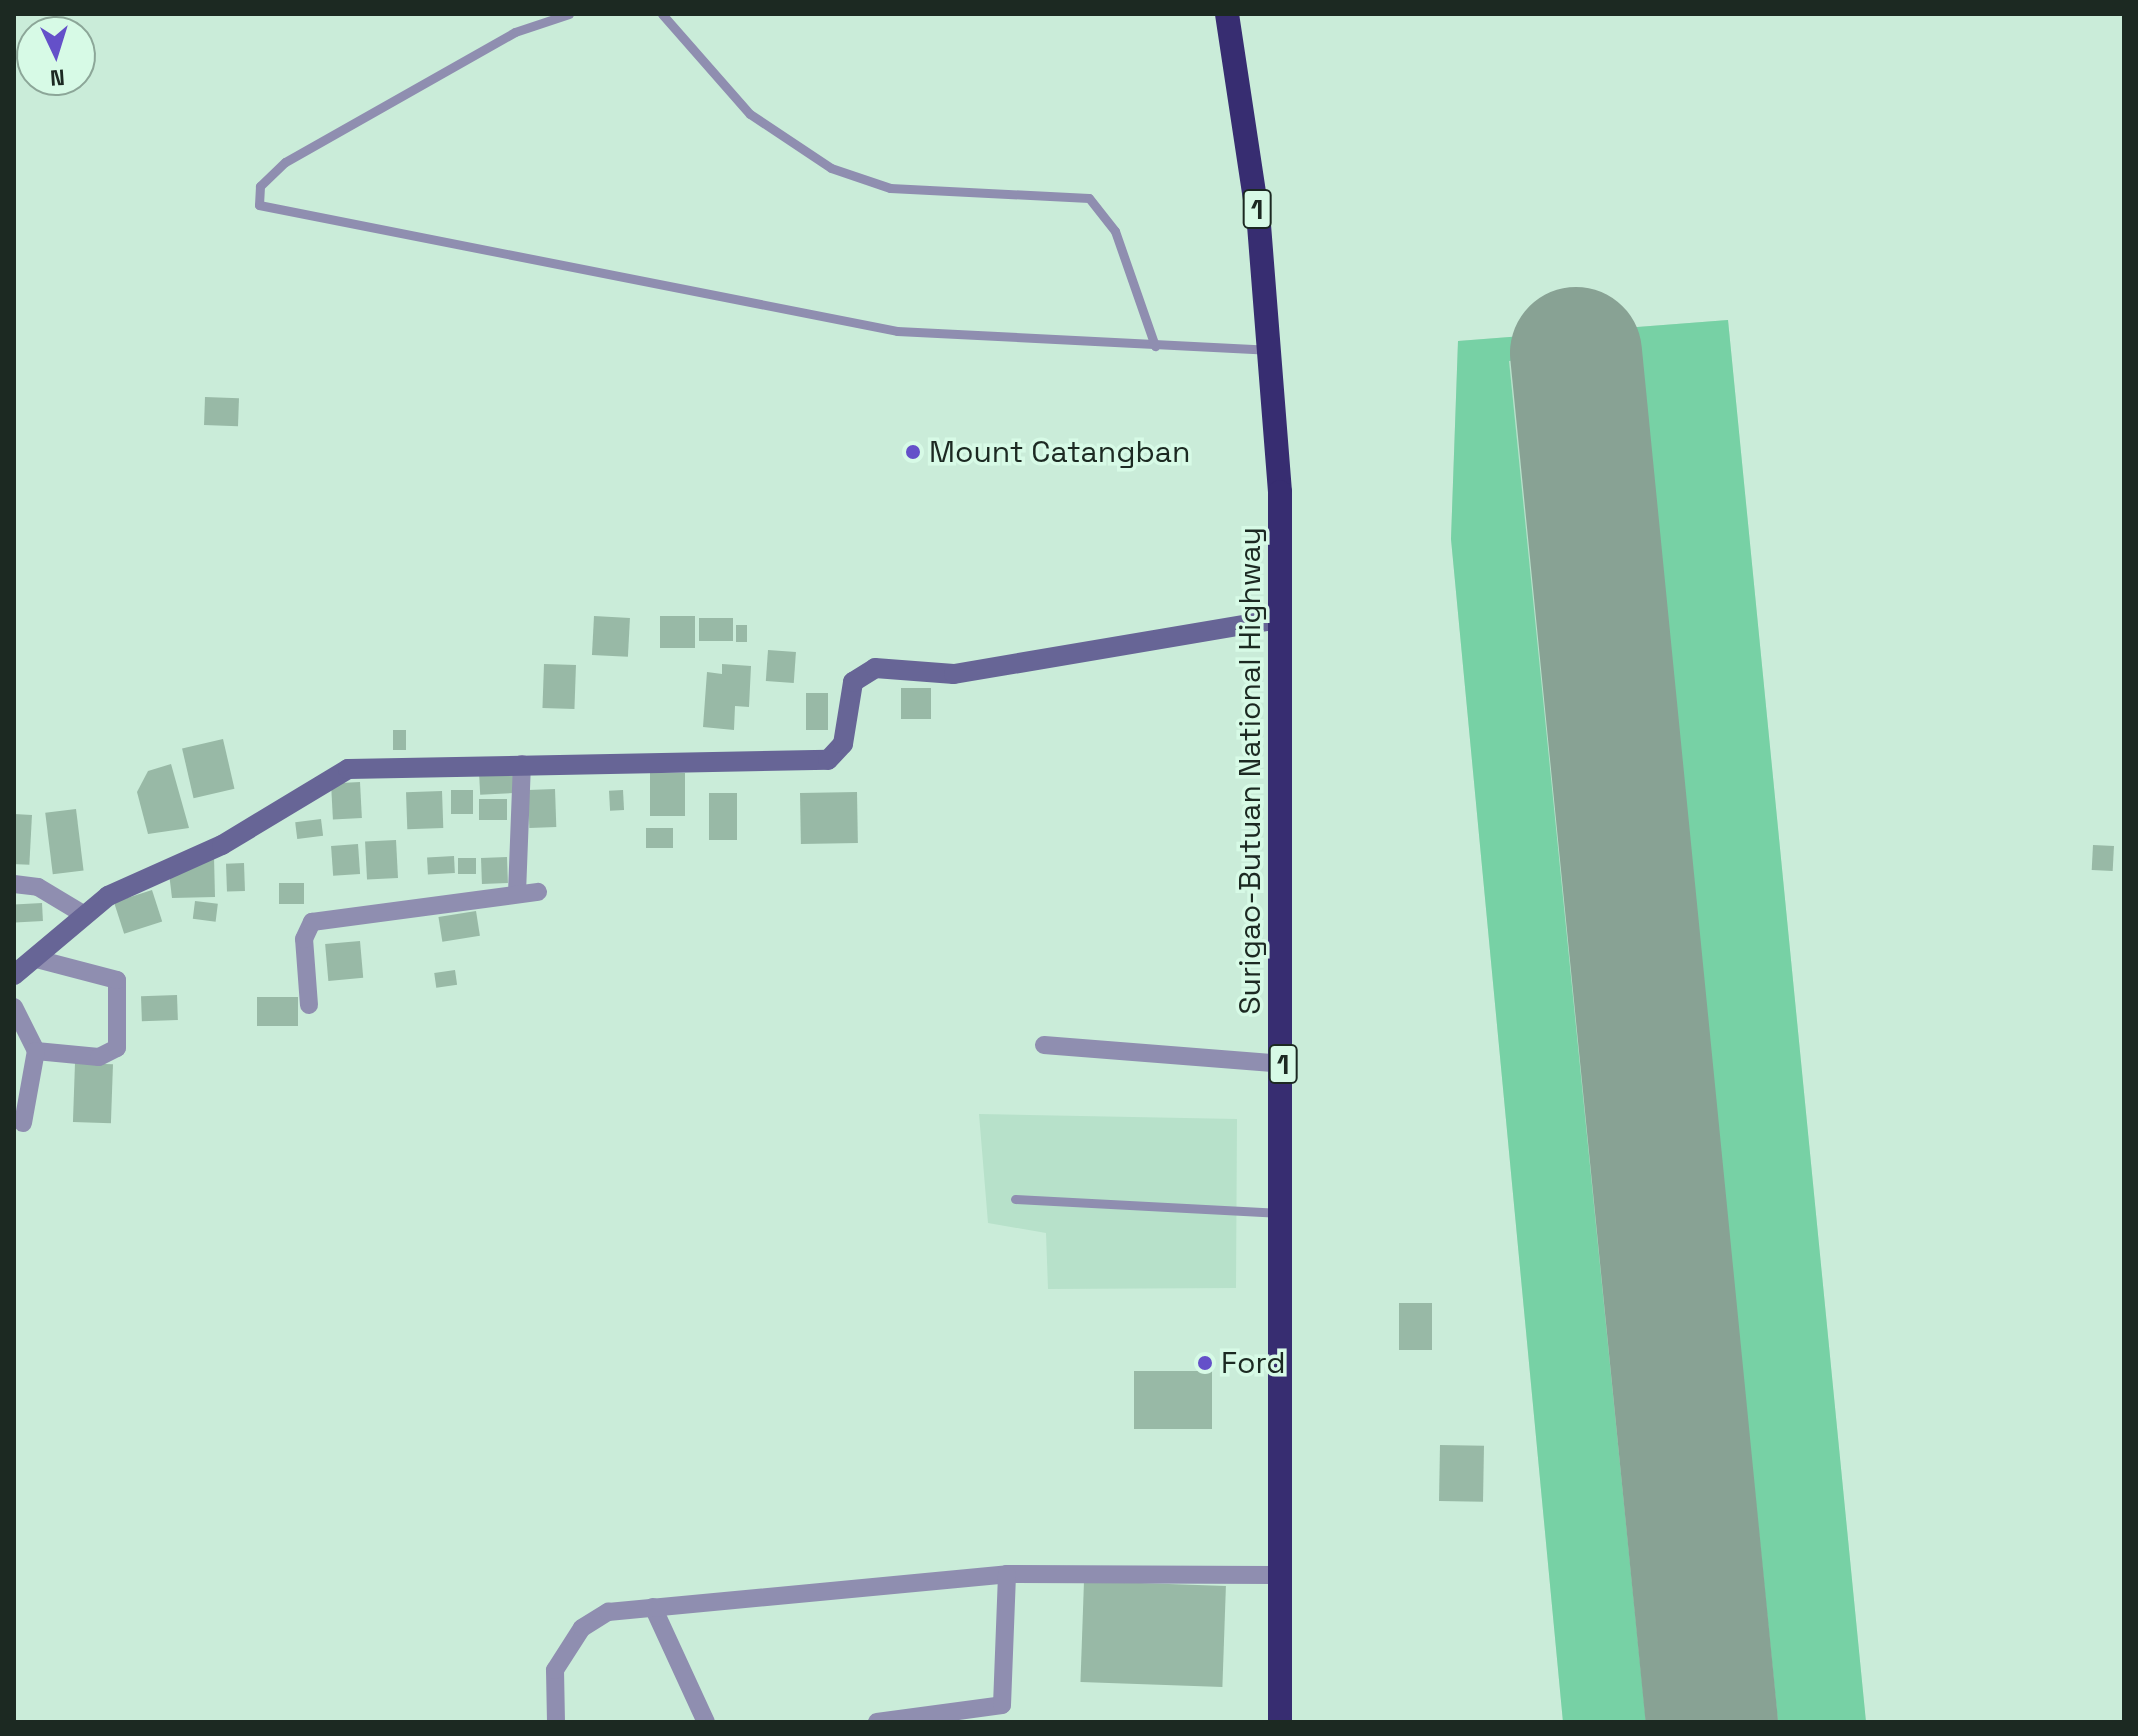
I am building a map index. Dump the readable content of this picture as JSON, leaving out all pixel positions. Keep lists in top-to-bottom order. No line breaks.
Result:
{"streets":{"highway":["1","Surigao-Butuan National Highway"]},"places":["Mount Catangban","Ford"],"north":"bottom"}
